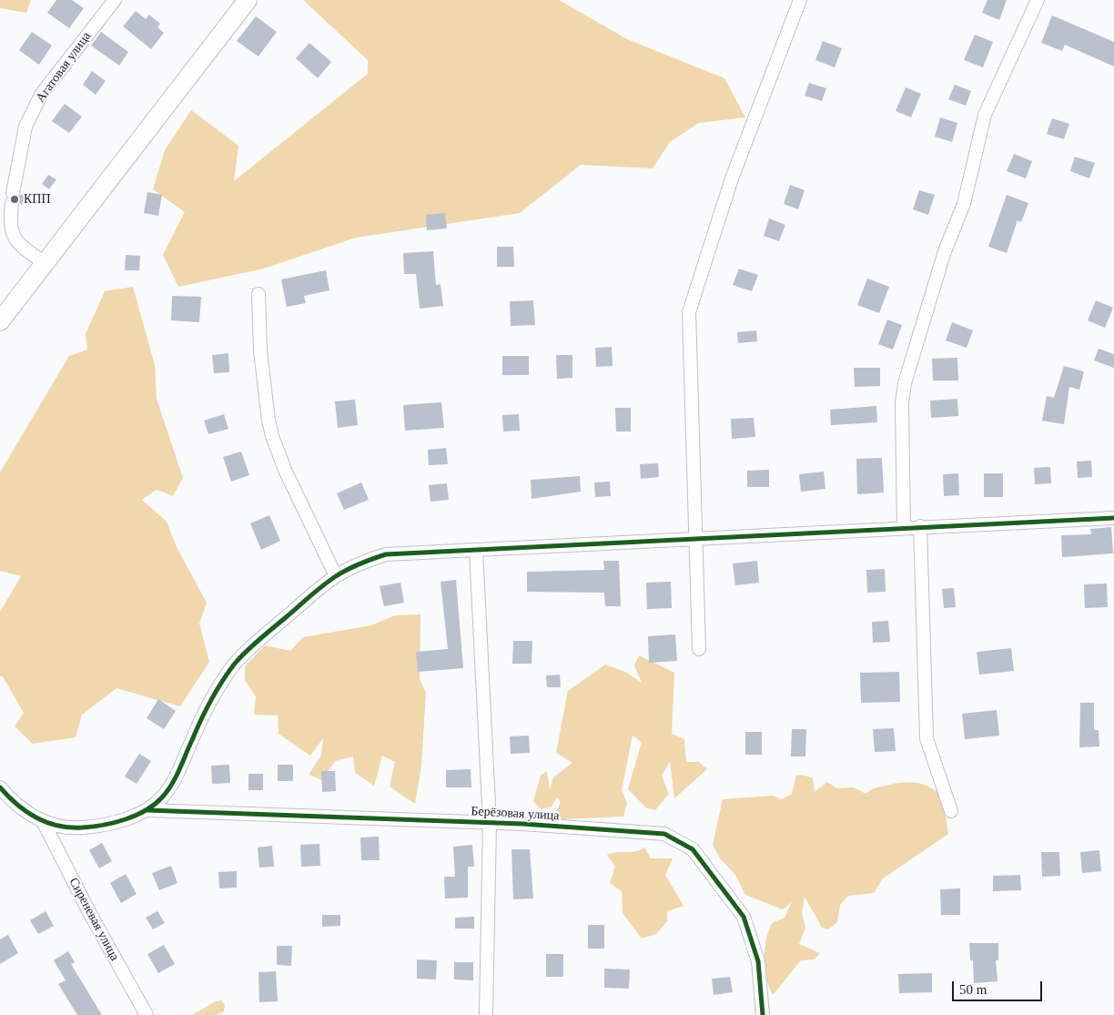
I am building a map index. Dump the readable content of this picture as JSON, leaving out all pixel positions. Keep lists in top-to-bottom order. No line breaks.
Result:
{"streets":{"street":["Агатовая улица","Берёзовая улица","Сиреневая улица"]},"places":["КПП"],"scale_bar":"50 m"}
